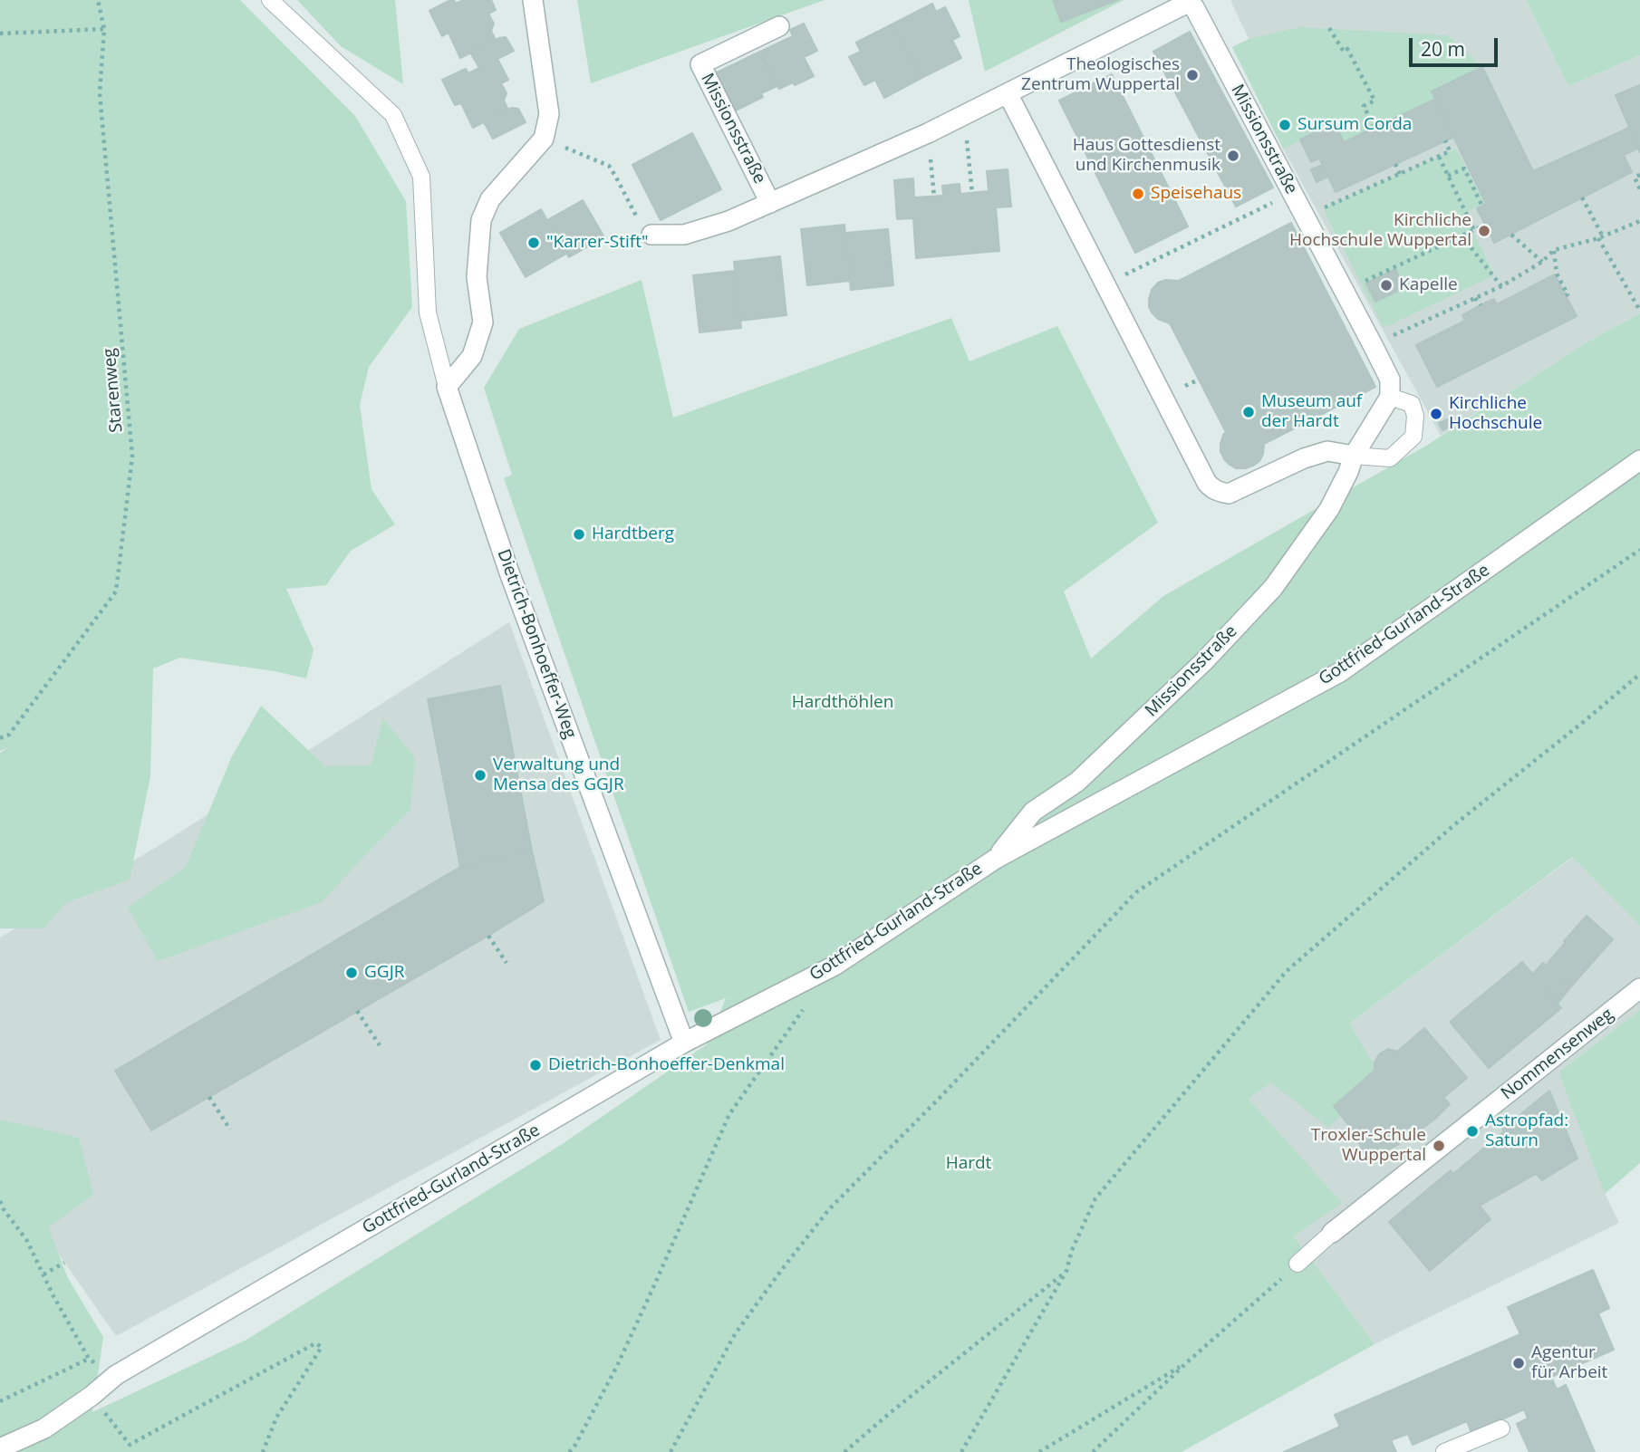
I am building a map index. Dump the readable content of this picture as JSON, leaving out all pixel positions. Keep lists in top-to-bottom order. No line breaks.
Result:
{"streets":{"street":["Missionsstraße","Gottfried-Gurland-Straße","Dietrich-Bonhoeffer-Weg","Nommensenweg"],"path":["Starenweg"]},"crossings":[["Missionsstraße","Gottfried-Gurland-Straße"],["Gottfried-Gurland-Straße","Dietrich-Bonhoeffer-Weg"]],"parks":["Hardthöhlen","Hardt"],"places":["Theologisches Zentrum Wuppertal","Sursum Corda","Haus Gottesdienst und Kirchenmusik","Speisehaus","Kirchliche Hochschule Wuppertal","\"Karrer-Stift\"","Kapelle","Museum auf der Hardt","Kirchliche Hochschule","Hardtberg","Verwaltung und Mensa des GGJR","GGJR","Dietrich-Bonhoeffer-Denkmal","Astropfad: Saturn","Troxler-Schule Wuppertal","Agentur für Arbeit"],"scale_bar":"20 m"}
